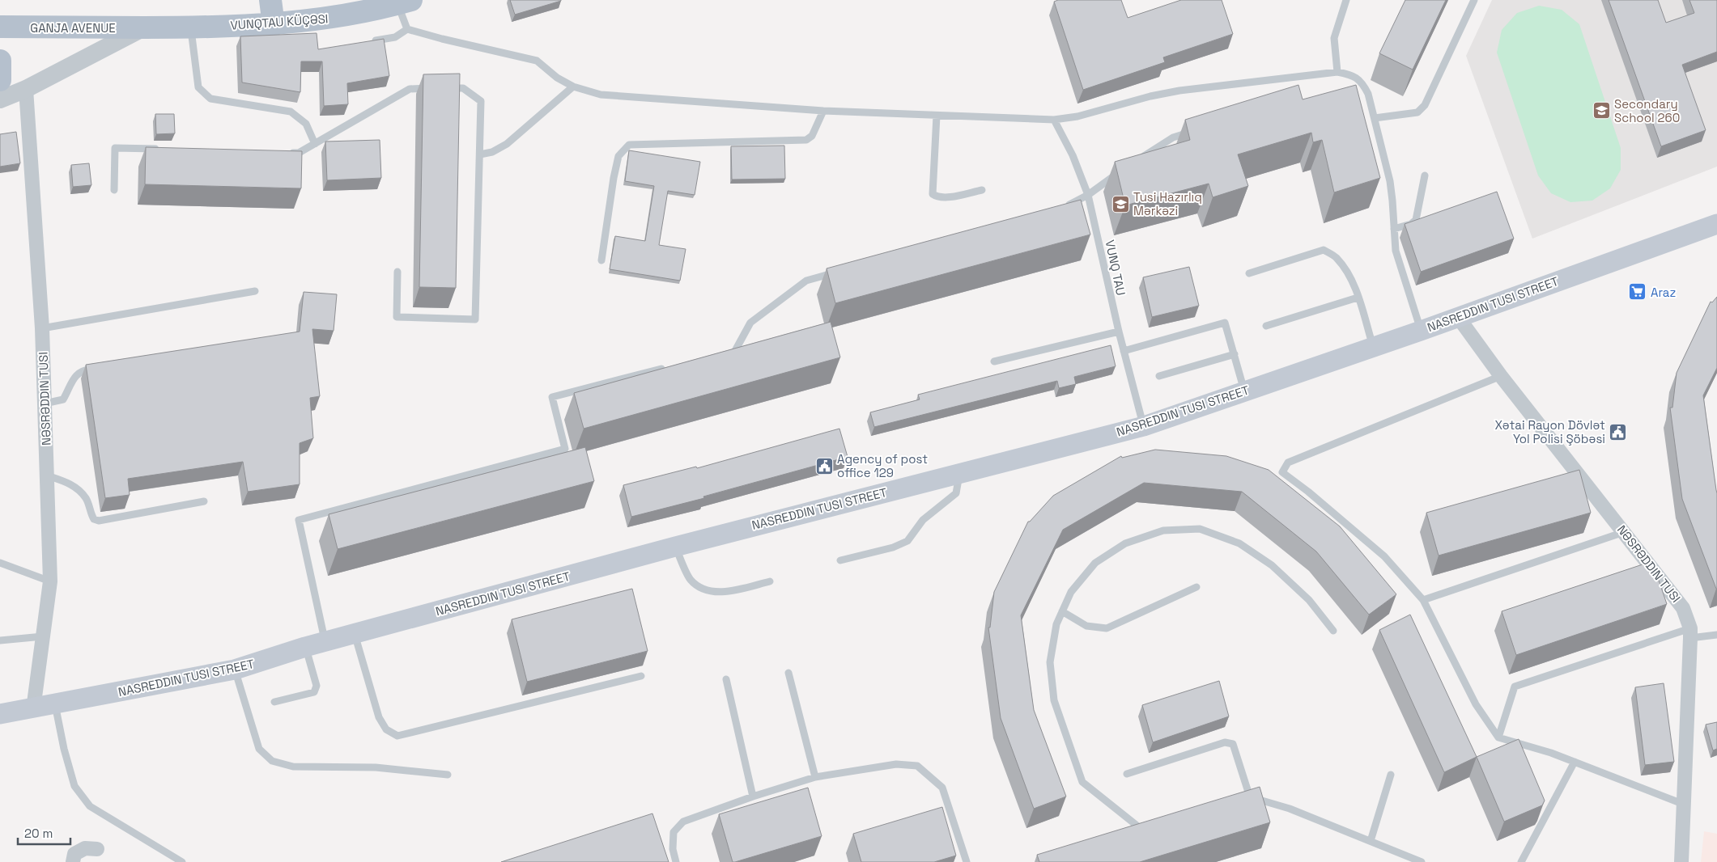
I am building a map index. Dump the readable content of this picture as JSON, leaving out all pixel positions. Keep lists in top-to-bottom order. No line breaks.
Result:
{"streets":{"main road":["VUNQTAU KÜÇƏSI","GANJA AVENUE","NASREDDIN TUSI STREET"],"street":["NƏSRƏDDIN TUSI"],"lane":["VUNQ TAU"]},"crossings":[["VUNQTAU KÜÇƏSI","GANJA AVENUE"],["VUNQ TAU","NASREDDIN TUSI STREET"],["NASREDDIN TUSI STREET","NƏSRƏDDIN TUSI"]],"places":{"school or university":["Secondary School 260","Tusi Hazırlıq Mərkəzi"],"supermarket":["Araz"],"public building":["Xətai Rayon Dövlət Yol Polisi Şöbəsi","Agency of post office 129"]},"scale_bar":"20 m"}
